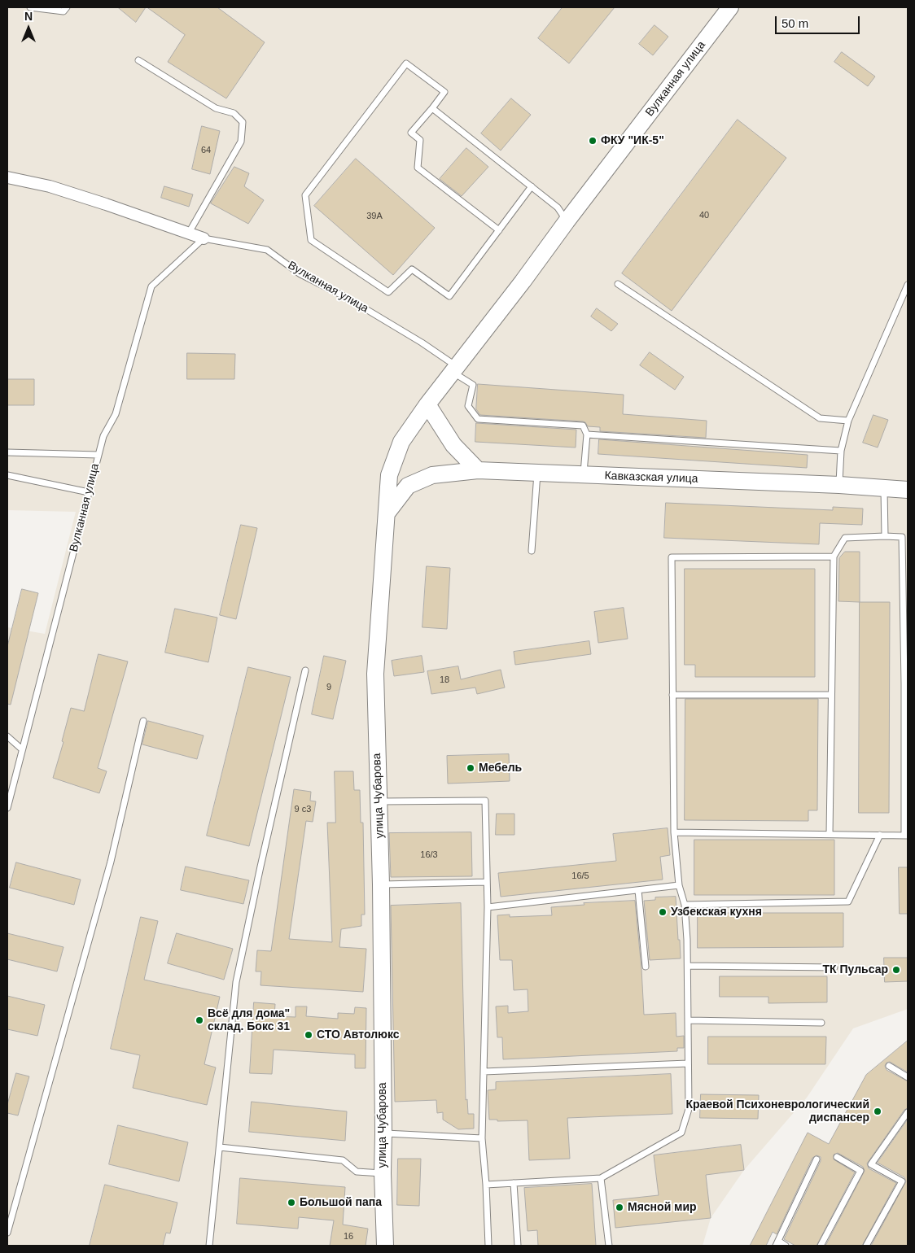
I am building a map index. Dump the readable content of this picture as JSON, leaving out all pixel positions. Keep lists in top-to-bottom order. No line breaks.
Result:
{"streets":{"main road":["Вулканная улица","Кавказская улица","улица Чубарова"]},"crossings":[["Вулканная улица","улица Чубарова"],["Кавказская улица","улица Чубарова"]],"places":["ФКУ \"ИК-5\"","Мебель","Узбекская кухня","ТК Пульсар","Всё для дома\" склад. Бокс 31","СТО Автолюкс","Краевой Психоневрологический диспансер","Большой папа","Мясной мир"],"house_numbers":["64","40","39А","18","9","9 с3","16/3","16/5","16"],"scale_bar":"50 m","north":"top"}
